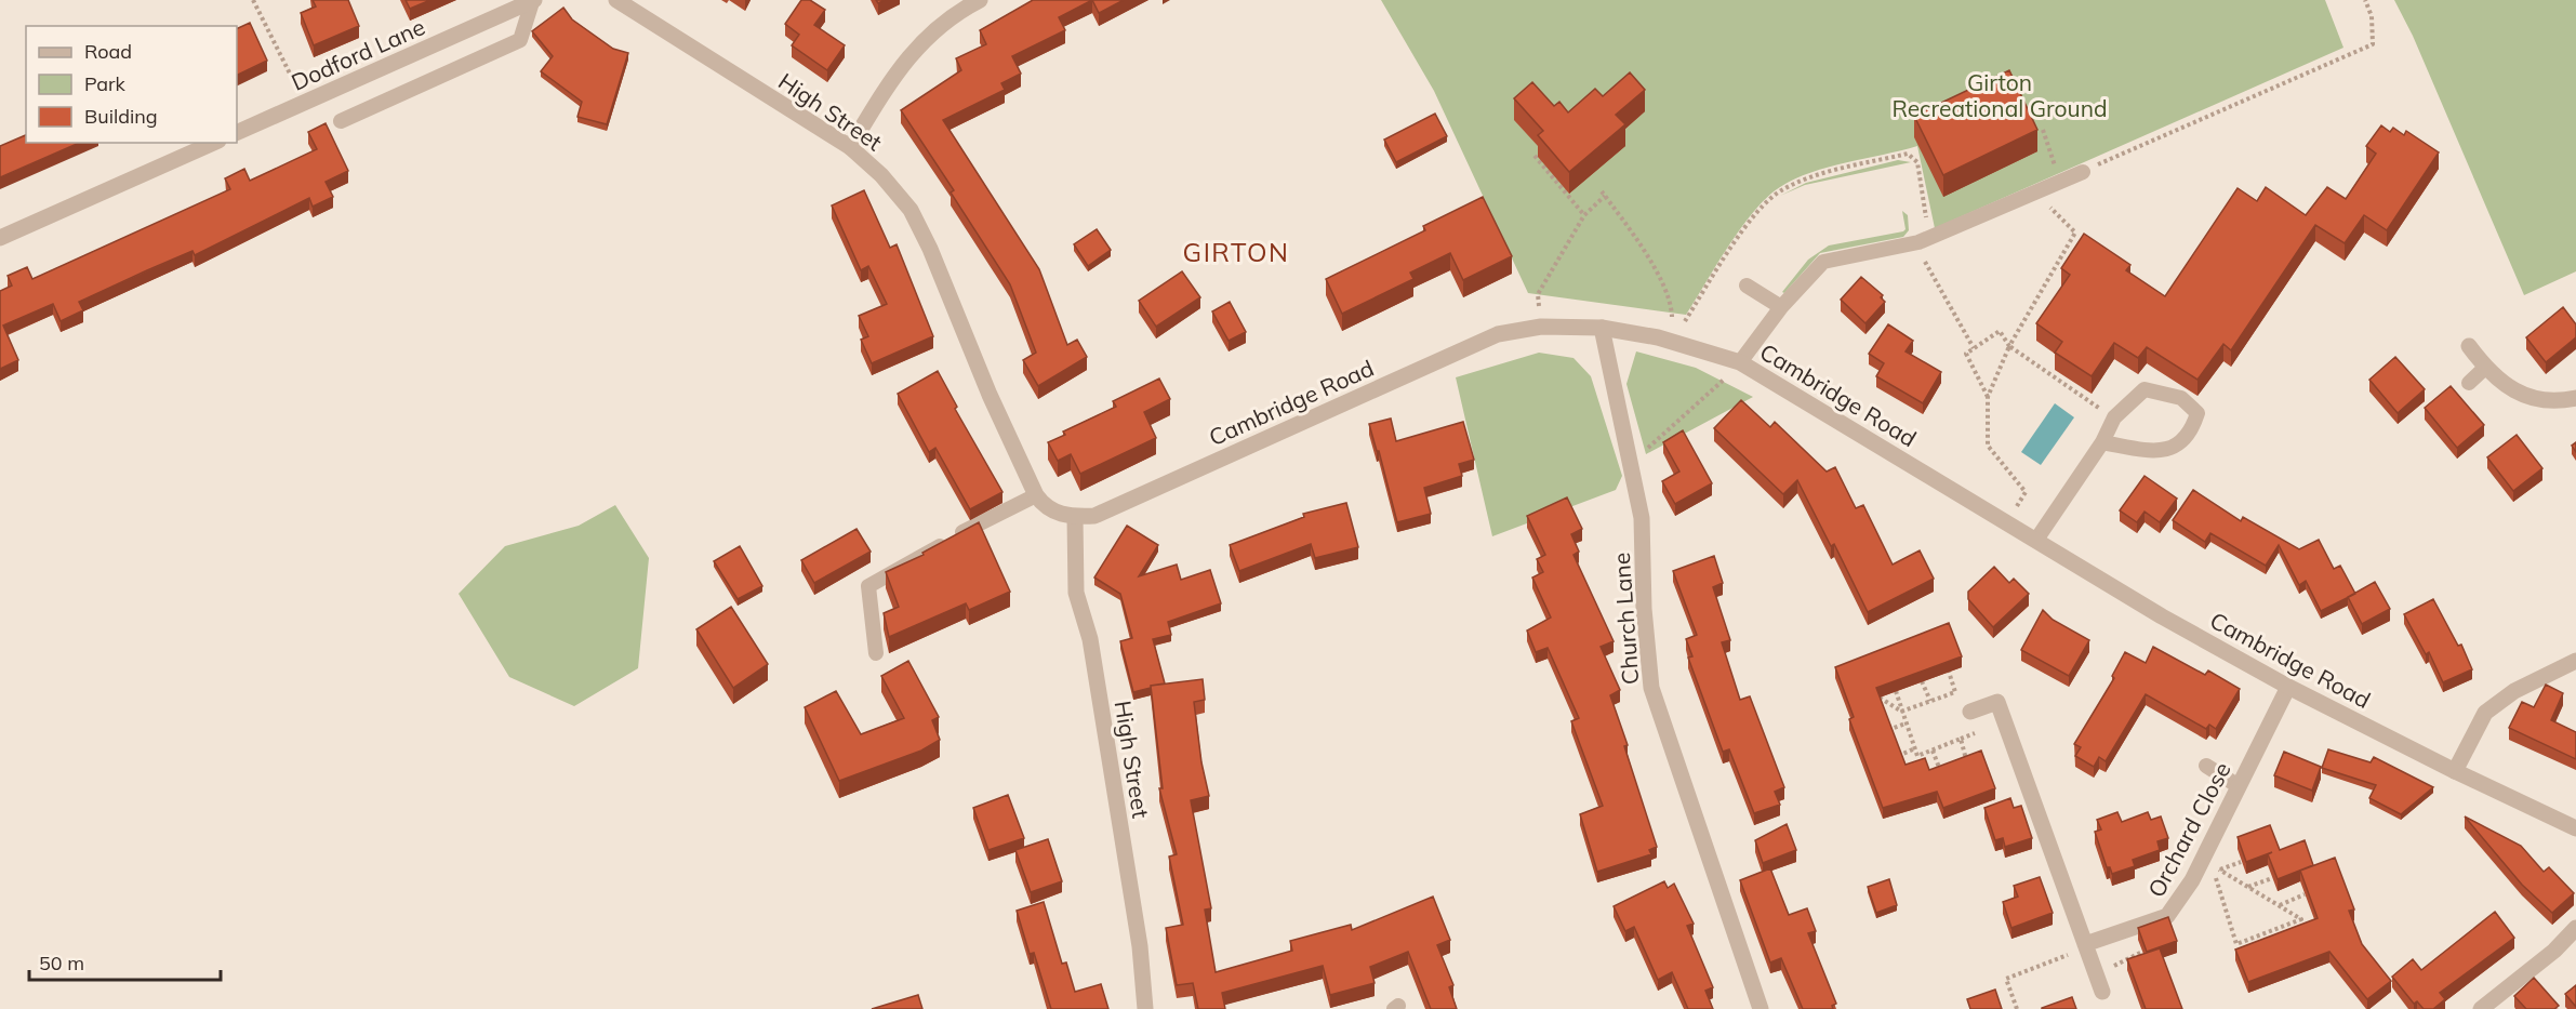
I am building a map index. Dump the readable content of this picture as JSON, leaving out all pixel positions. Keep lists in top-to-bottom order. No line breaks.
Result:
{"streets":{"street":["Dodford Lane","High Street","Cambridge Road","Church Lane","Orchard Close"]},"crossings":[["High Street","Cambridge Road"],["Cambridge Road","Church Lane"],["Cambridge Road","Orchard Close"]],"districts":["GIRTON"],"parks":["Girton Recreational Ground"],"legend":["Road","Park","Building"],"scale_bar":"50 m"}
